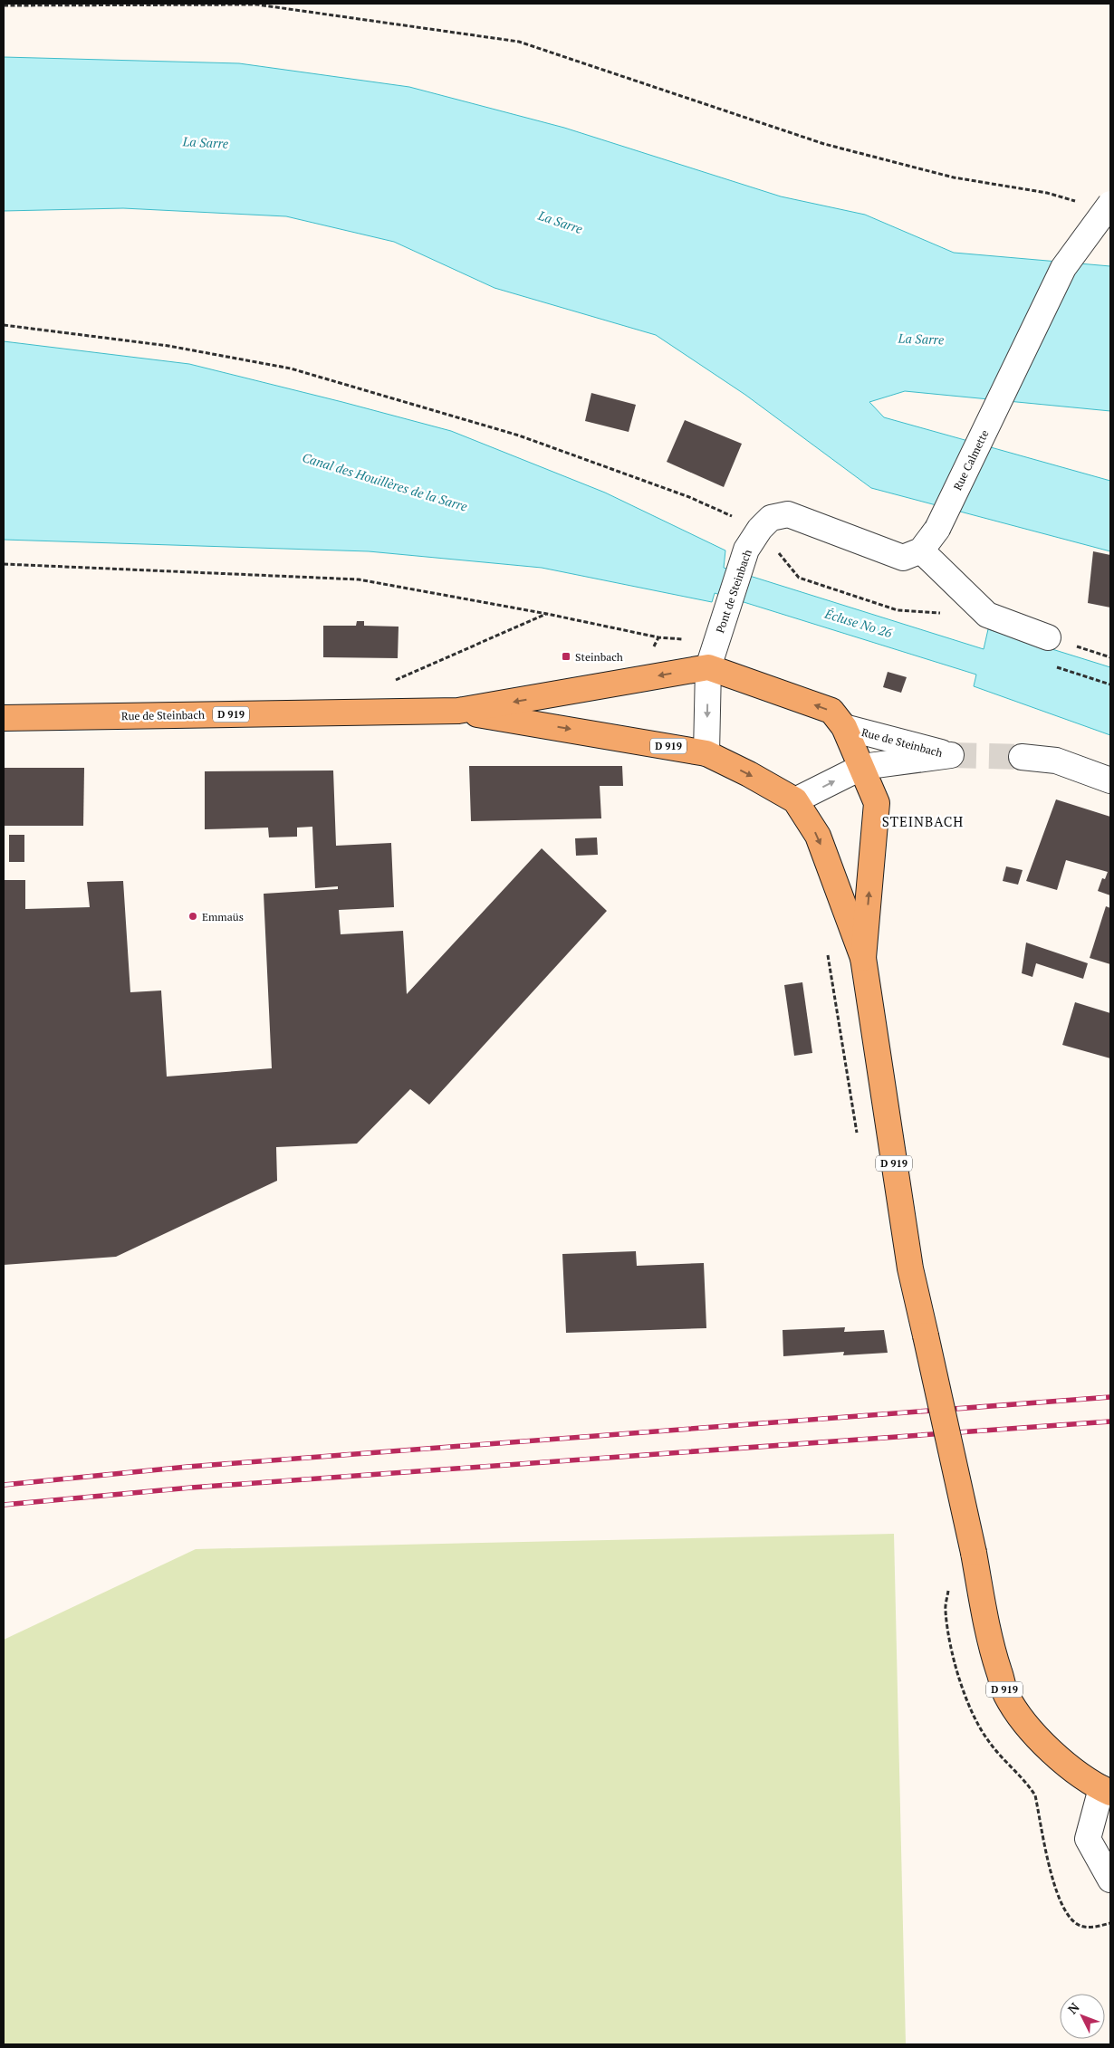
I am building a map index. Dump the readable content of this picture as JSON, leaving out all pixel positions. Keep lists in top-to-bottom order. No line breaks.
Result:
{"streets":{"main road":["D 919","Rue de Steinbach"],"street":["Rue Calmette","Pont de Steinbach"]},"crossings":[["Pont de Steinbach","D 919"],["D 919","Rue de Steinbach"]],"one_way":["Pont de Steinbach"],"districts":["STEINBACH"],"water":["La Sarre","Canal des Houillères de la Sarre","Écluse No 26"],"places":{"transit":["Steinbach"],"other":["Emmaüs"]},"north":"top left"}
